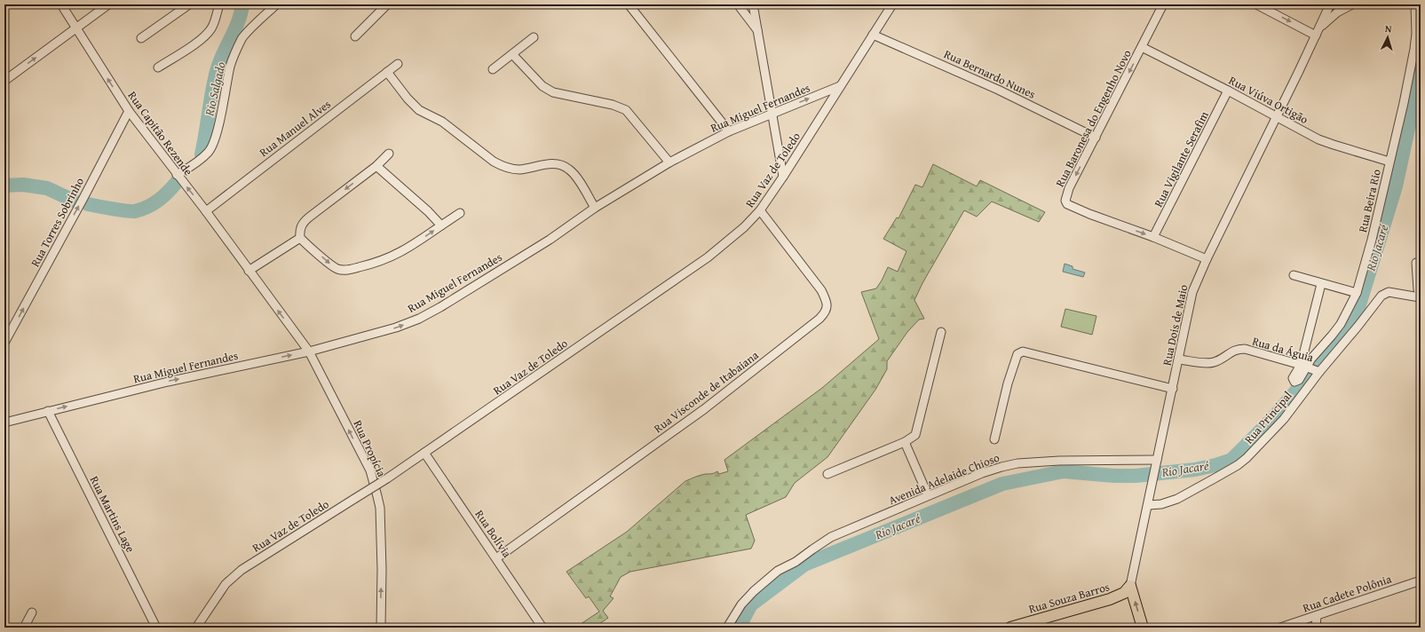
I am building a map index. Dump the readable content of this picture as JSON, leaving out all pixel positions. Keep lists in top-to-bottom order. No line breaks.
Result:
{"streets":{"main road":["Rua Dois de Maio","Rua Souza Barros"],"street":["Rua Bernardo Nunes","Rua Viúva Ortigão","Rua Miguel Fernandes","Rua Baronesa do Engenho Novo","Rua Manuel Alves","Rua Capitão Rezende","Rua Vigilante Serafim","Rua Vaz de Toledo","Rua Beira Rio","Rua Torres Sobrinho","Rua da Águia","Rua Visconde de Itabaiana","Rua Principal","Rua Propícia","Avenida Adelaide Chioso","Rua Martins Lage","Rua Bolívia","Rua Cadete Polônia"]},"crossings":[["Rua Bernardo Nunes","Rua Baronesa do Engenho Novo"],["Rua Bernardo Nunes","Rua Vaz de Toledo"],["Rua Viúva Ortigão","Rua Baronesa do Engenho Novo"],["Rua Viúva Ortigão","Rua Vigilante Serafim"],["Rua Viúva Ortigão","Rua Beira Rio"],["Rua Viúva Ortigão","Rua Dois de Maio"],["Rua Miguel Fernandes","Rua Capitão Rezende"],["Rua Miguel Fernandes","Rua Vaz de Toledo"],["Rua Miguel Fernandes","Rua Propícia"],["Rua Miguel Fernandes","Rua Martins Lage"],["Rua Baronesa do Engenho Novo","Rua Vigilante Serafim"],["Rua Baronesa do Engenho Novo","Rua Dois de Maio"],["Rua Manuel Alves","Rua Capitão Rezende"],["Rua Capitão Rezende","Rua Torres Sobrinho"],["Rua Capitão Rezende","Rua Propícia"],["Rua Vaz de Toledo","Rua Visconde de Itabaiana"],["Rua Vaz de Toledo","Rua Bolívia"],["Rua Beira Rio","Rua da Águia"],["Rua Dois de Maio","Rua da Águia"],["Rua Dois de Maio","Rua Principal"],["Rua Dois de Maio","Avenida Adelaide Chioso"],["Rua Dois de Maio","Rua Souza Barros"],["Rua da Águia","Rua Principal"],["Rua Visconde de Itabaiana","Rua Bolívia"]],"one_way":["Rua Miguel Fernandes","Rua Capitão Rezende","Rua Torres Sobrinho","Rua Propícia"],"water":["Rio Salgado","Rio Jacaré"],"north":"top"}
